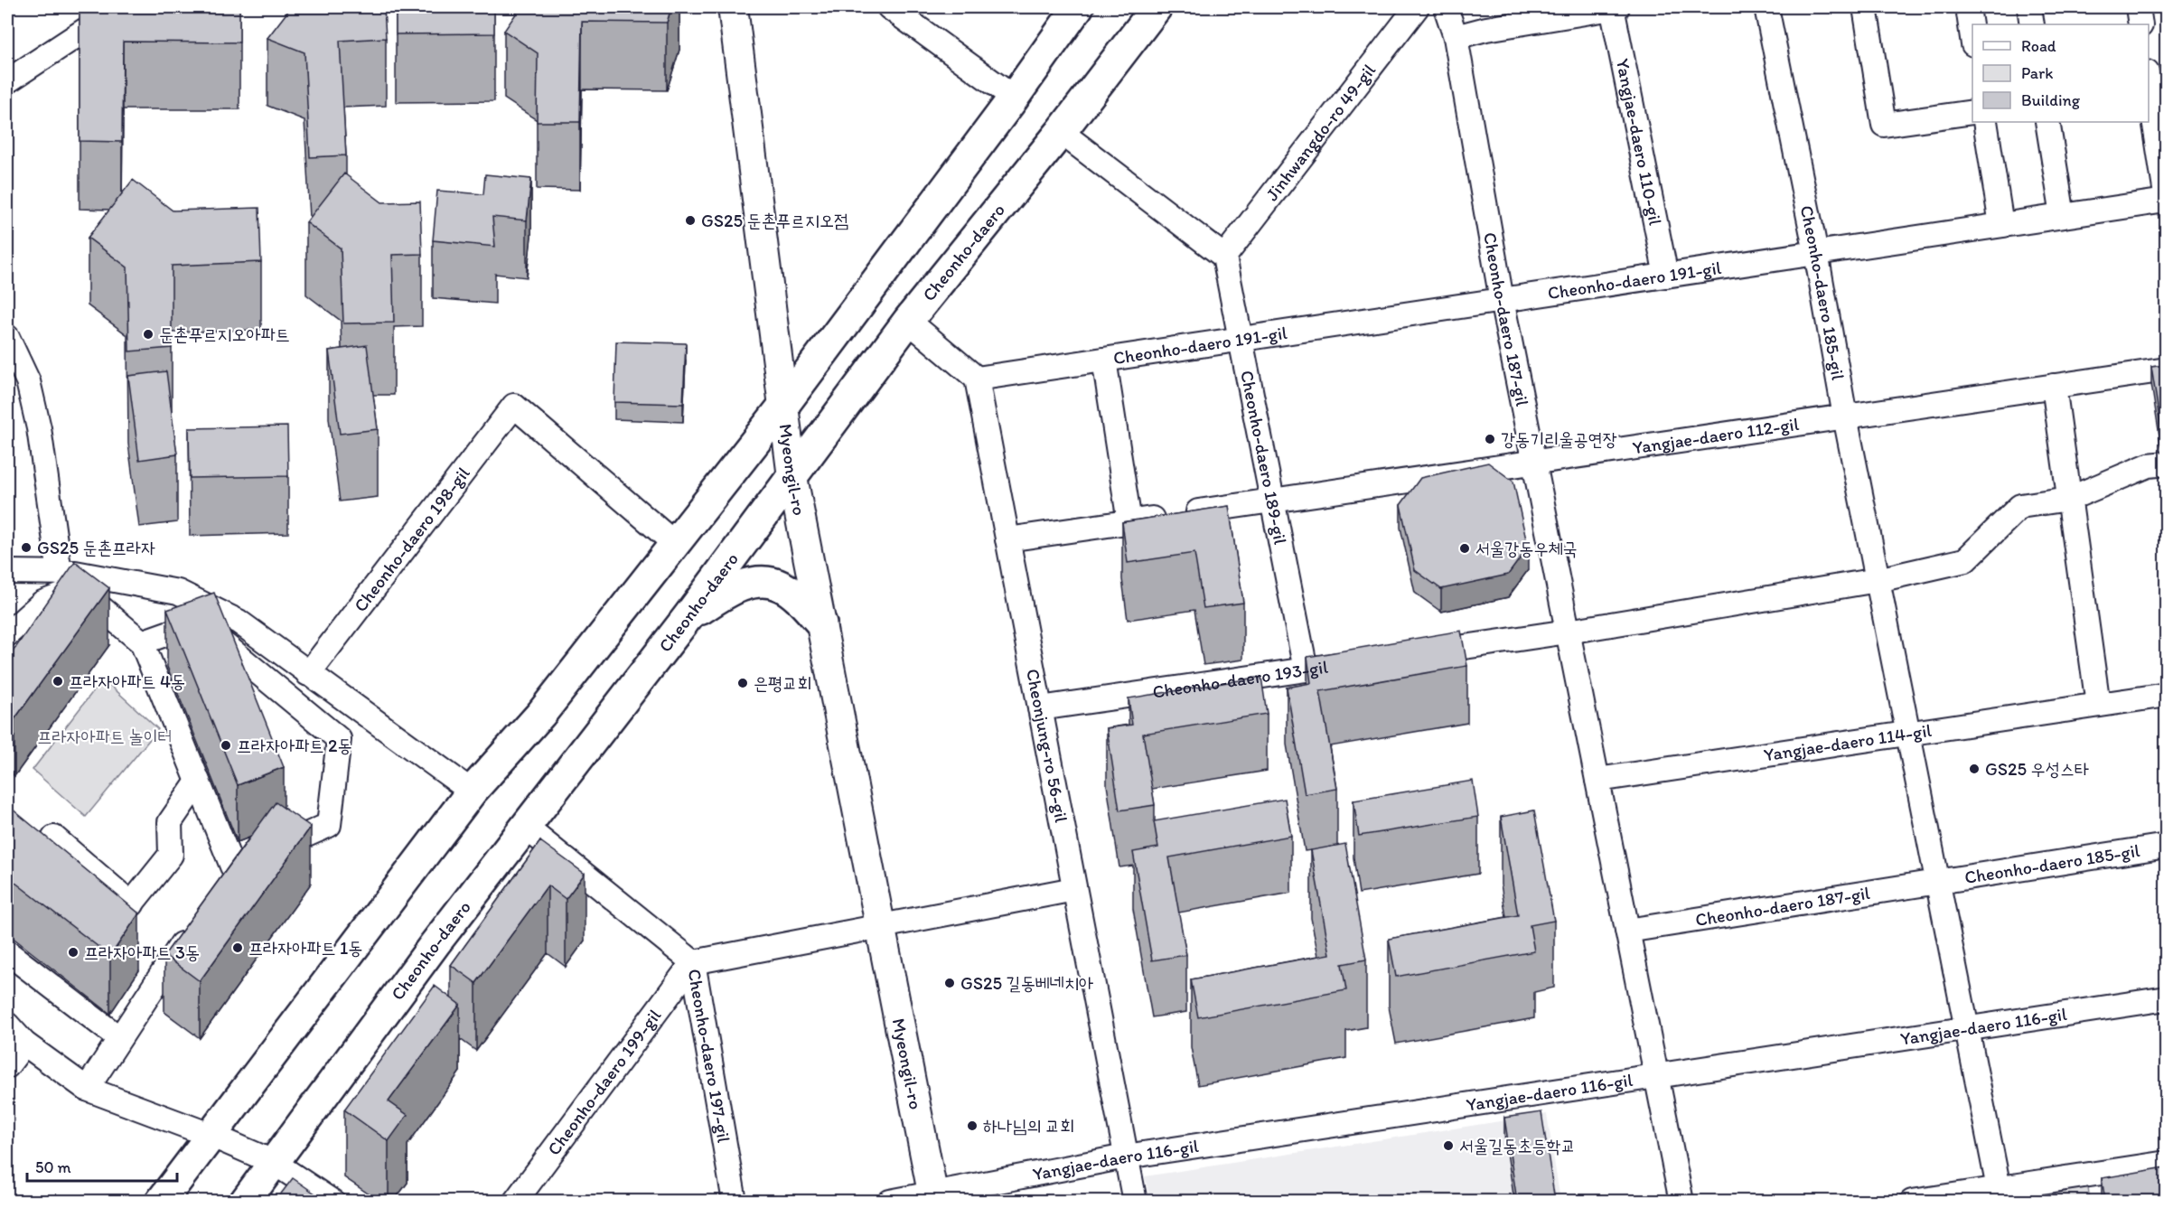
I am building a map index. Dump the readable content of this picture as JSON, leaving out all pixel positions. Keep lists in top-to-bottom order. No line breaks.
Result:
{"streets":{"main road":["Cheonho-daero"],"street":["Jinhwangdo-ro 49-gil","Yangjae-daero 110-gil","Cheonho-daero 191-gil","Cheonho-daero 185-gil","Cheonho-daero 187-gil","Yangjae-daero 112-gil","Cheonho-daero 189-gil","Myeongil-ro","Cheonho-daero 198-gil","Cheonho-daero 193-gil","Yangjae-daero 114-gil","Cheonjung-ro 56-gil","Yangjae-daero 116-gil","Cheonho-daero 197-gil","Cheonho-daero 199-gil"]},"crossings":[["Jinhwangdo-ro 49-gil","Cheonho-daero 189-gil"],["Yangjae-daero 110-gil","Cheonho-daero 191-gil"],["Yangjae-daero 110-gil","Cheonho-daero 187-gil"],["Cheonho-daero","Myeongil-ro"],["Cheonho-daero","Cheonho-daero 197-gil"],["Cheonho-daero 191-gil","Cheonho-daero 185-gil"],["Cheonho-daero 191-gil","Cheonho-daero 187-gil"],["Cheonho-daero 191-gil","Yangjae-daero 112-gil"],["Cheonho-daero 191-gil","Cheonho-daero 189-gil"],["Cheonho-daero 191-gil","Cheonjung-ro 56-gil"],["Cheonho-daero 185-gil","Cheonho-daero 187-gil"],["Cheonho-daero 185-gil","Yangjae-daero 112-gil"],["Cheonho-daero 185-gil","Yangjae-daero 114-gil"],["Cheonho-daero 185-gil","Yangjae-daero 116-gil"],["Cheonho-daero 187-gil","Yangjae-daero 112-gil"],["Cheonho-daero 187-gil","Yangjae-daero 114-gil"],["Cheonho-daero 187-gil","Yangjae-daero 116-gil"],["Yangjae-daero 112-gil","Cheonho-daero 189-gil"],["Yangjae-daero 112-gil","Cheonjung-ro 56-gil"],["Cheonho-daero 189-gil","Cheonho-daero 193-gil"],["Myeongil-ro","Yangjae-daero 116-gil"],["Cheonho-daero 193-gil","Cheonjung-ro 56-gil"],["Cheonjung-ro 56-gil","Yangjae-daero 116-gil"],["Cheonho-daero 197-gil","Cheonho-daero 199-gil"]],"parks":["프라자아파트 놀이터"],"places":["GS25 둔촌푸르지오점","둔촌푸르지오아파트","강동기리울공연장","GS25 둔촌프라자","서울강동우체국","프라자아파트 4동","은평교회","프라자아파트 2동","GS25 우성스타","프라자아파트 1동","프라자아파트 3동","GS25 길동베네치아","하나님의 교회","서울길동초등학교"],"legend":["Road","Park","Building"],"scale_bar":"50 m"}
